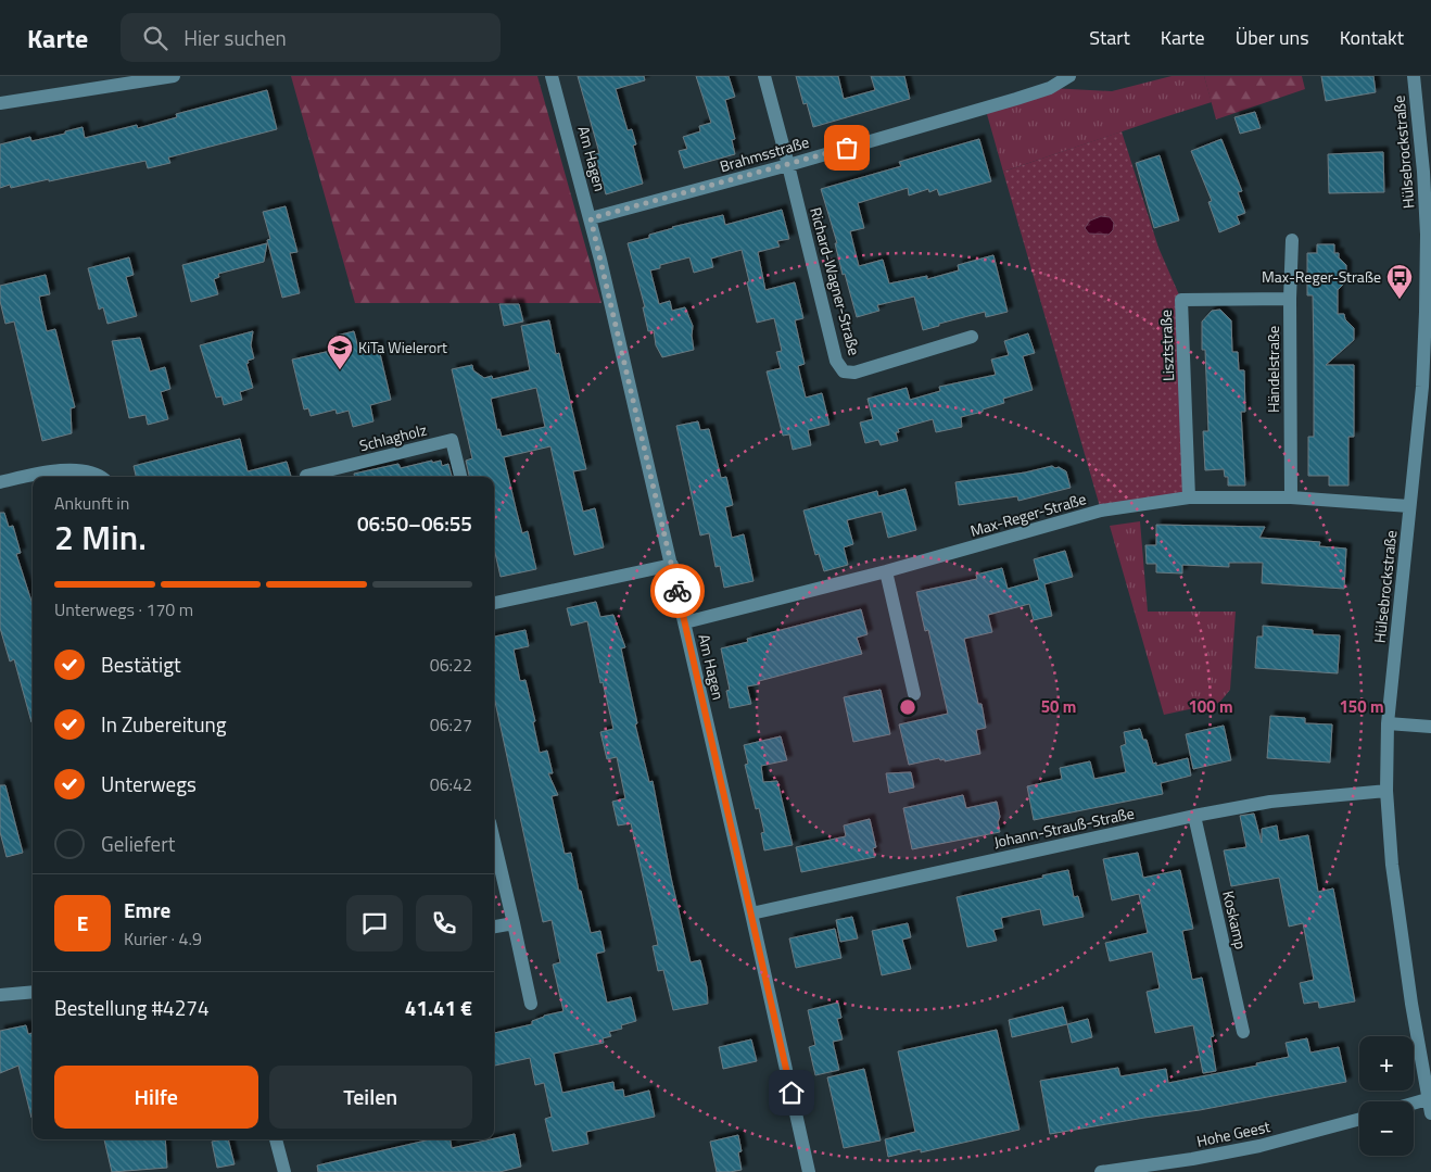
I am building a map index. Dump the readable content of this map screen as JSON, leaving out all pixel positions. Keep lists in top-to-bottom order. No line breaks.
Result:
{"streets":{"street":["Hülsebrockstraße","Brahmsstraße","Am Hagen","Richard-Wagner-Straße","Lisztstraße","Händelstraße","Schlagholz","Max-Reger-Straße","Johann-Strauß-Straße","Koskamp","Hohe Geest"]},"crossings":[["Hülsebrockstraße","Max-Reger-Straße"],["Hülsebrockstraße","Johann-Strauß-Straße"],["Brahmsstraße","Am Hagen"],["Brahmsstraße","Richard-Wagner-Straße"],["Am Hagen","Max-Reger-Straße"],["Am Hagen","Johann-Strauß-Straße"],["Lisztstraße","Händelstraße"],["Lisztstraße","Max-Reger-Straße"],["Händelstraße","Max-Reger-Straße"],["Johann-Strauß-Straße","Koskamp"]],"places":{"bus stop":["Max-Reger-Straße"],"school or university":["KiTa Wielerort"]},"page":{"header":"Karte","search":"Hier suchen","nav":["Start","Karte","Über uns","Kontakt"],"heading":["2 Min.","Ankunft in","06:50–06:55"],"panel":["Emre","Kurier · 4.9","Bestellung #4274","41.41 €"],"bar":"Unterwegs · 170 m","list":[["Bestätigt","06:22"],["In Zubereitung","06:27"],["Unterwegs","06:42"],"Geliefert"],"round":"E","map_buttons":["+","−"],"buttons":["Hilfe","Teilen"]},"rings":["50 m","100 m","150 m"]}
